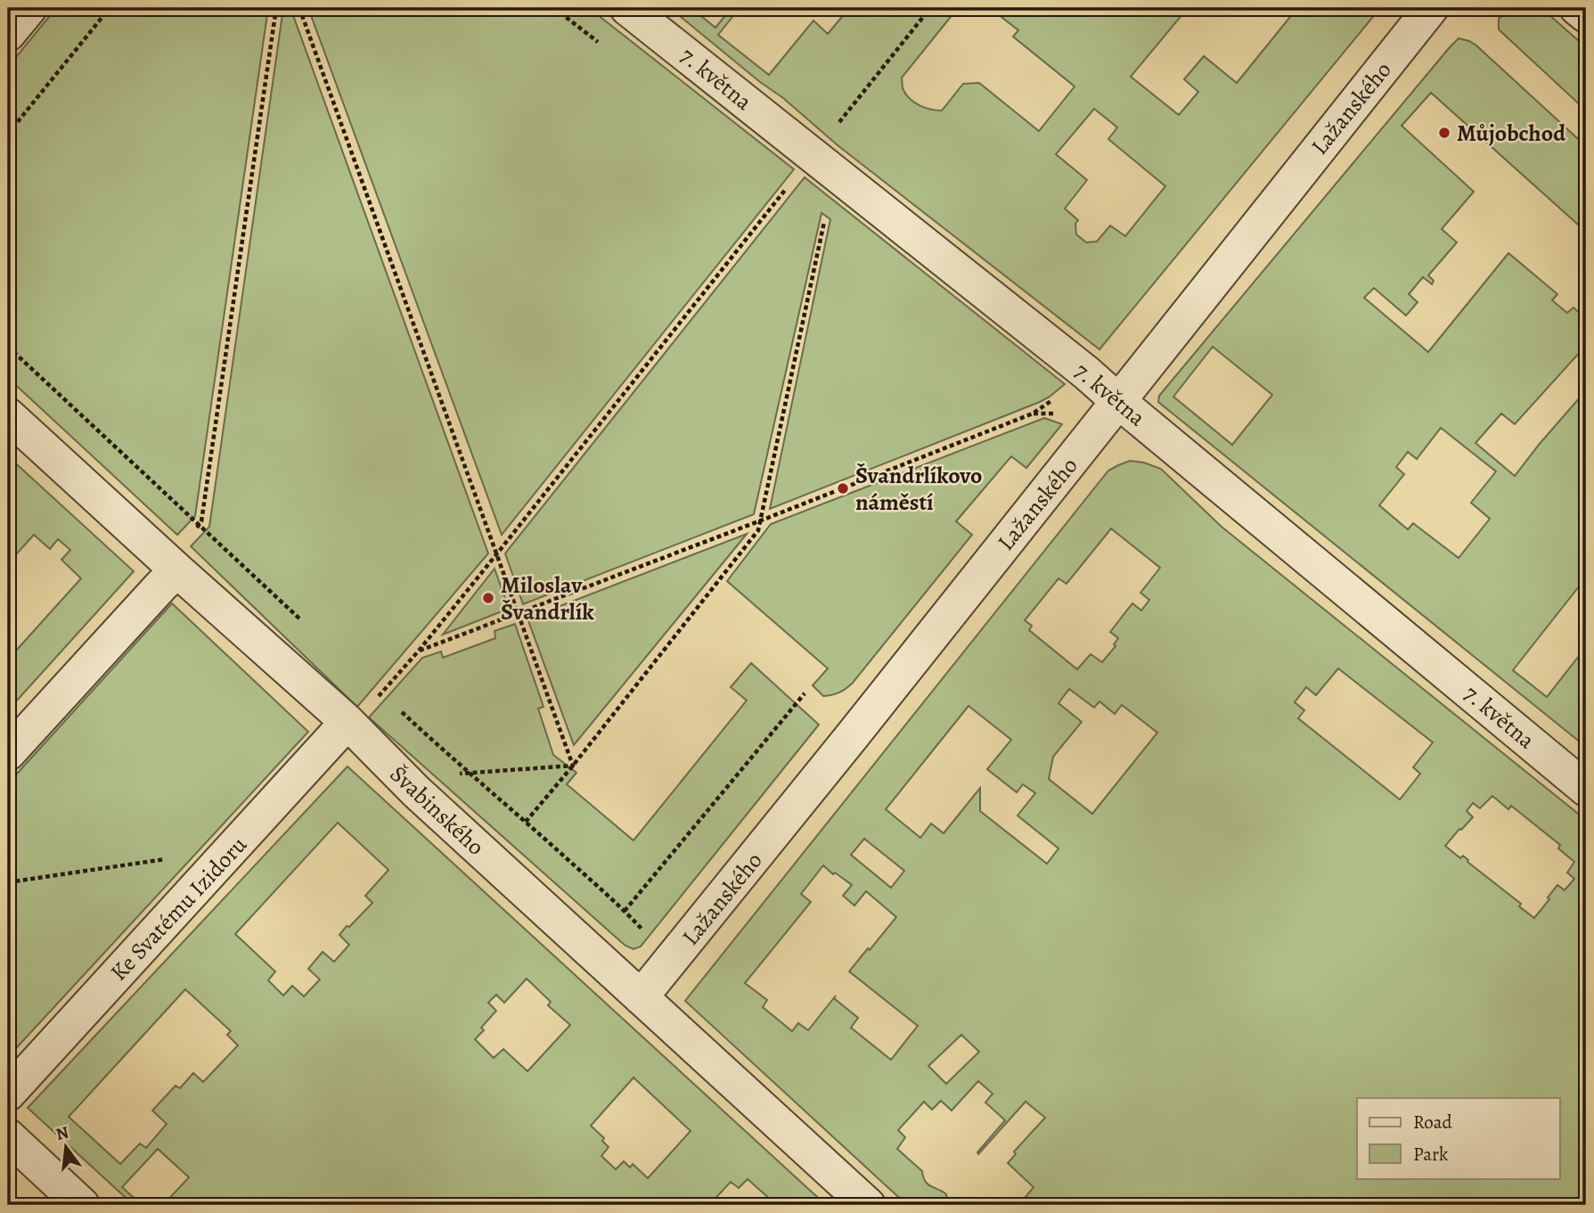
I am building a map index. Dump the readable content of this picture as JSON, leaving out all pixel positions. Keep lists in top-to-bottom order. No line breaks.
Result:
{"streets":{"street":["7. května","Lažanského","Švabinského","Ke Svatému Izidoru"]},"crossings":[["7. května","Lažanského"],["Lažanského","Švabinského"],["Švabinského","Ke Svatému Izidoru"]],"places":["Můjobchod","Švandrlíkovo náměstí","Miloslav Švandrlík"],"legend":["Road","Park"],"north":"top"}
